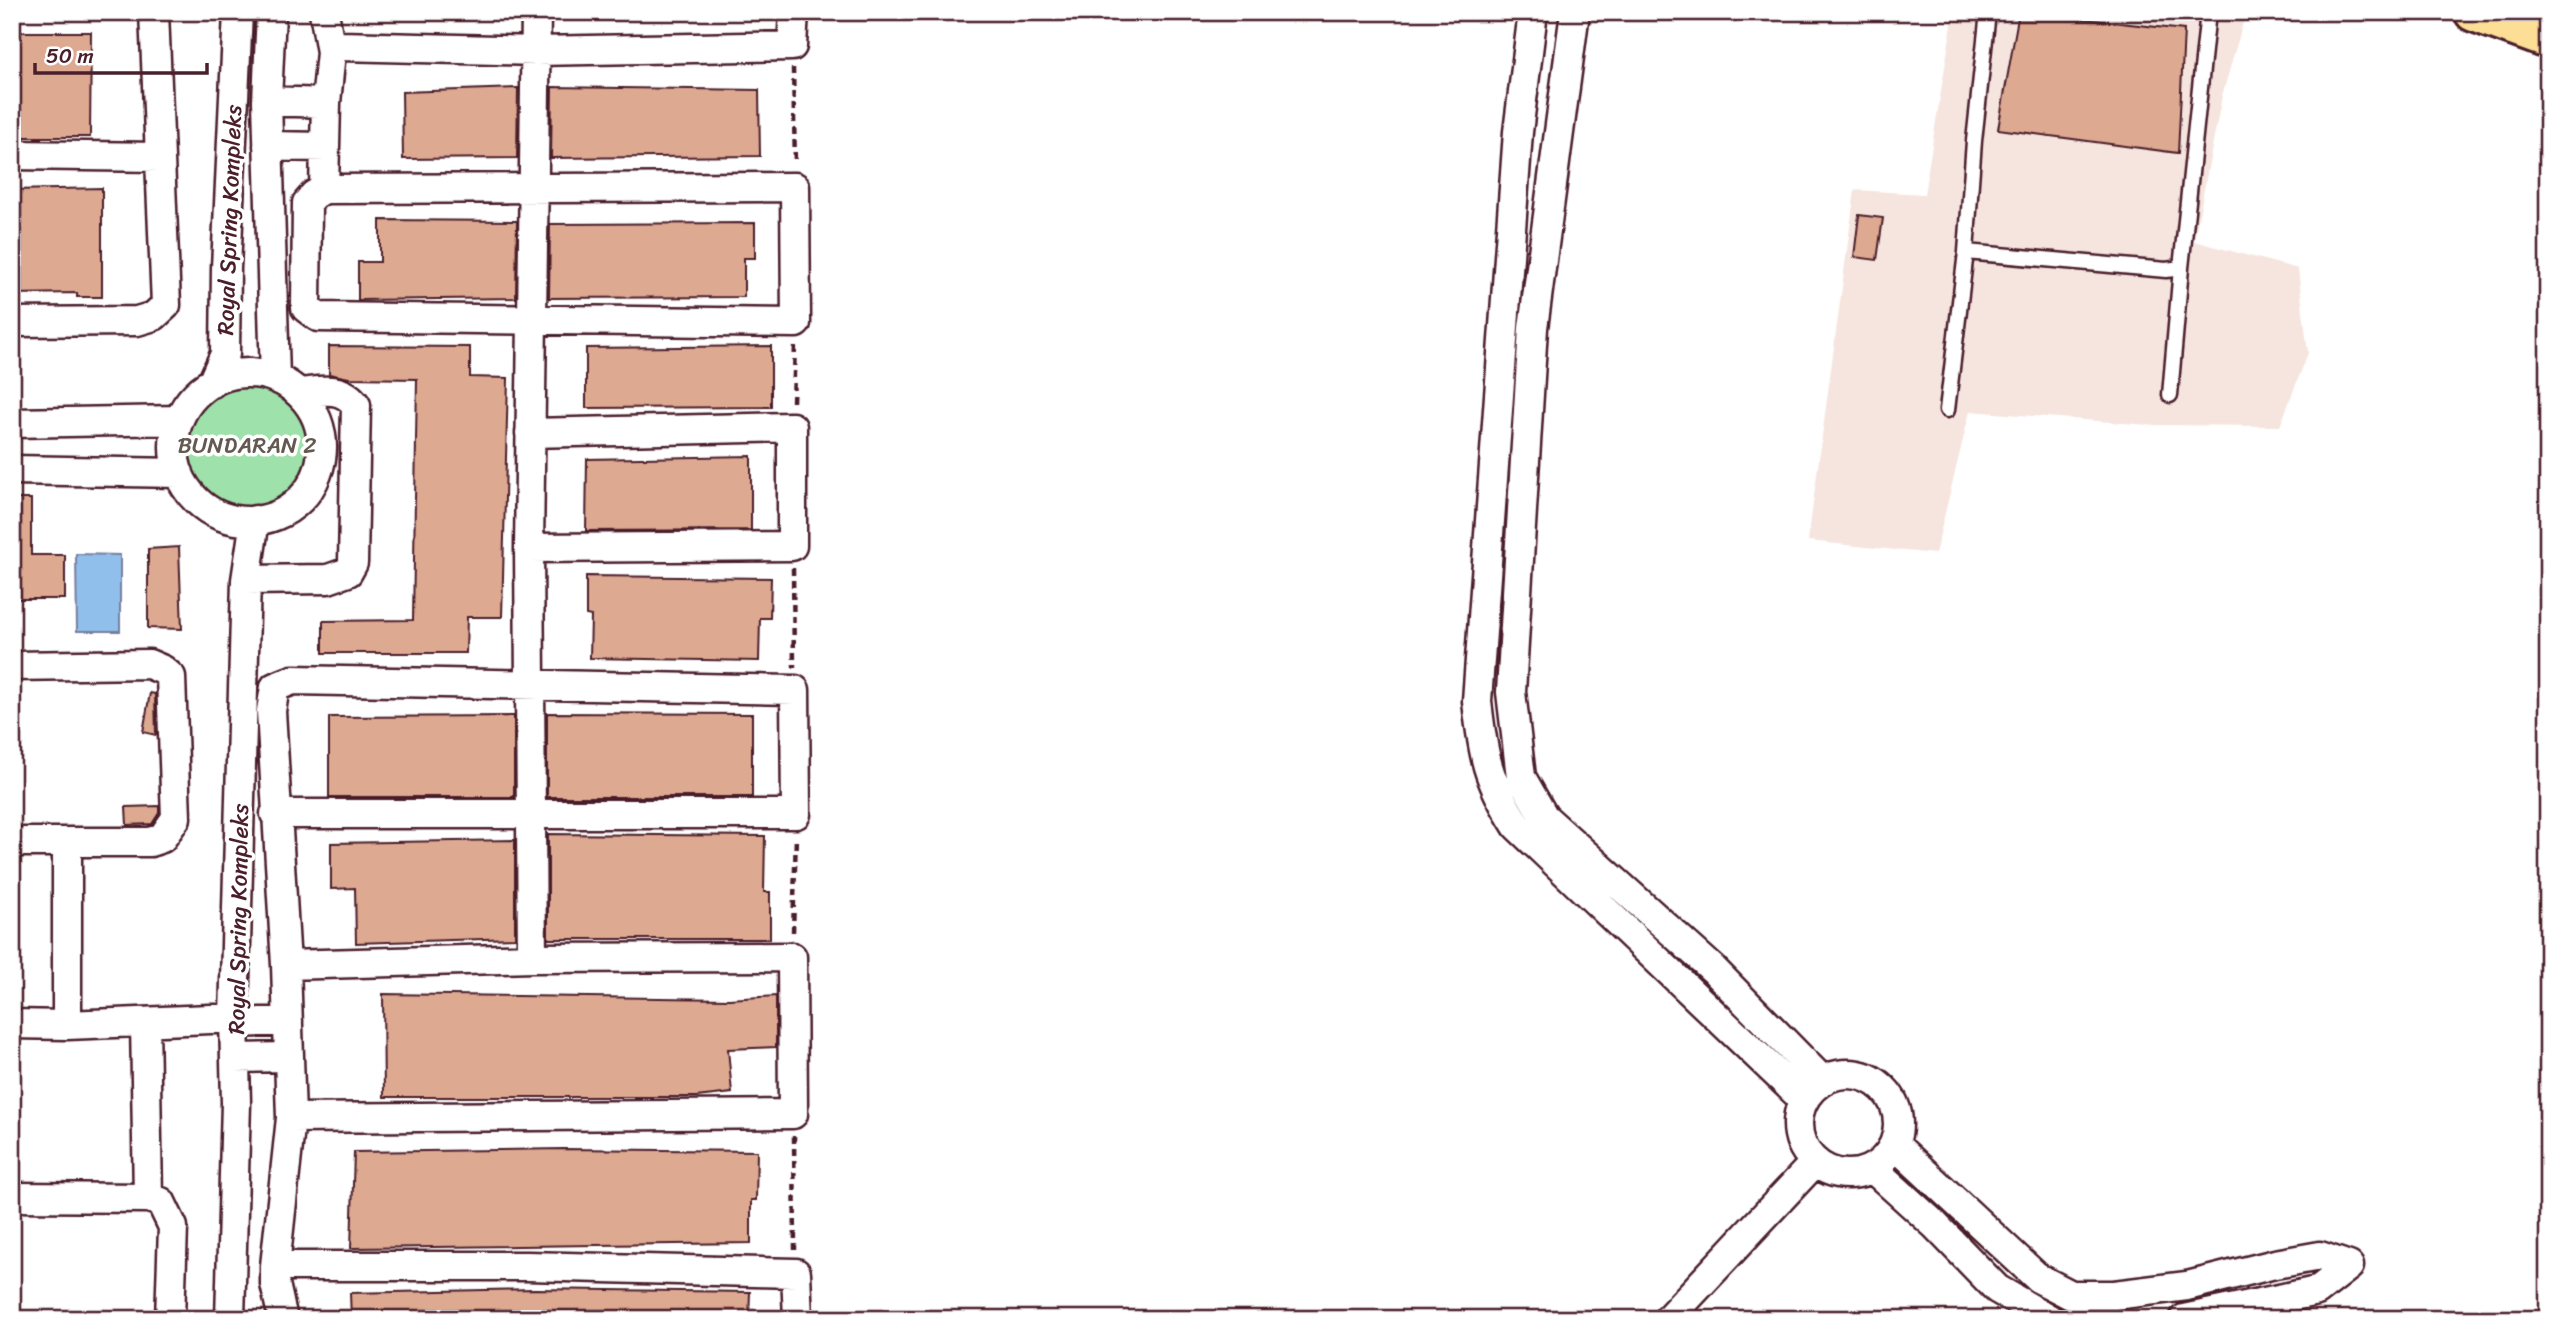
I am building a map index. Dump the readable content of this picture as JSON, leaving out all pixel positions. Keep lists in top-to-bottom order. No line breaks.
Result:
{"streets":{"street":["Royal Spring Kompleks"]},"parks":["BUNDARAN 2"],"scale_bar":"50 m"}
